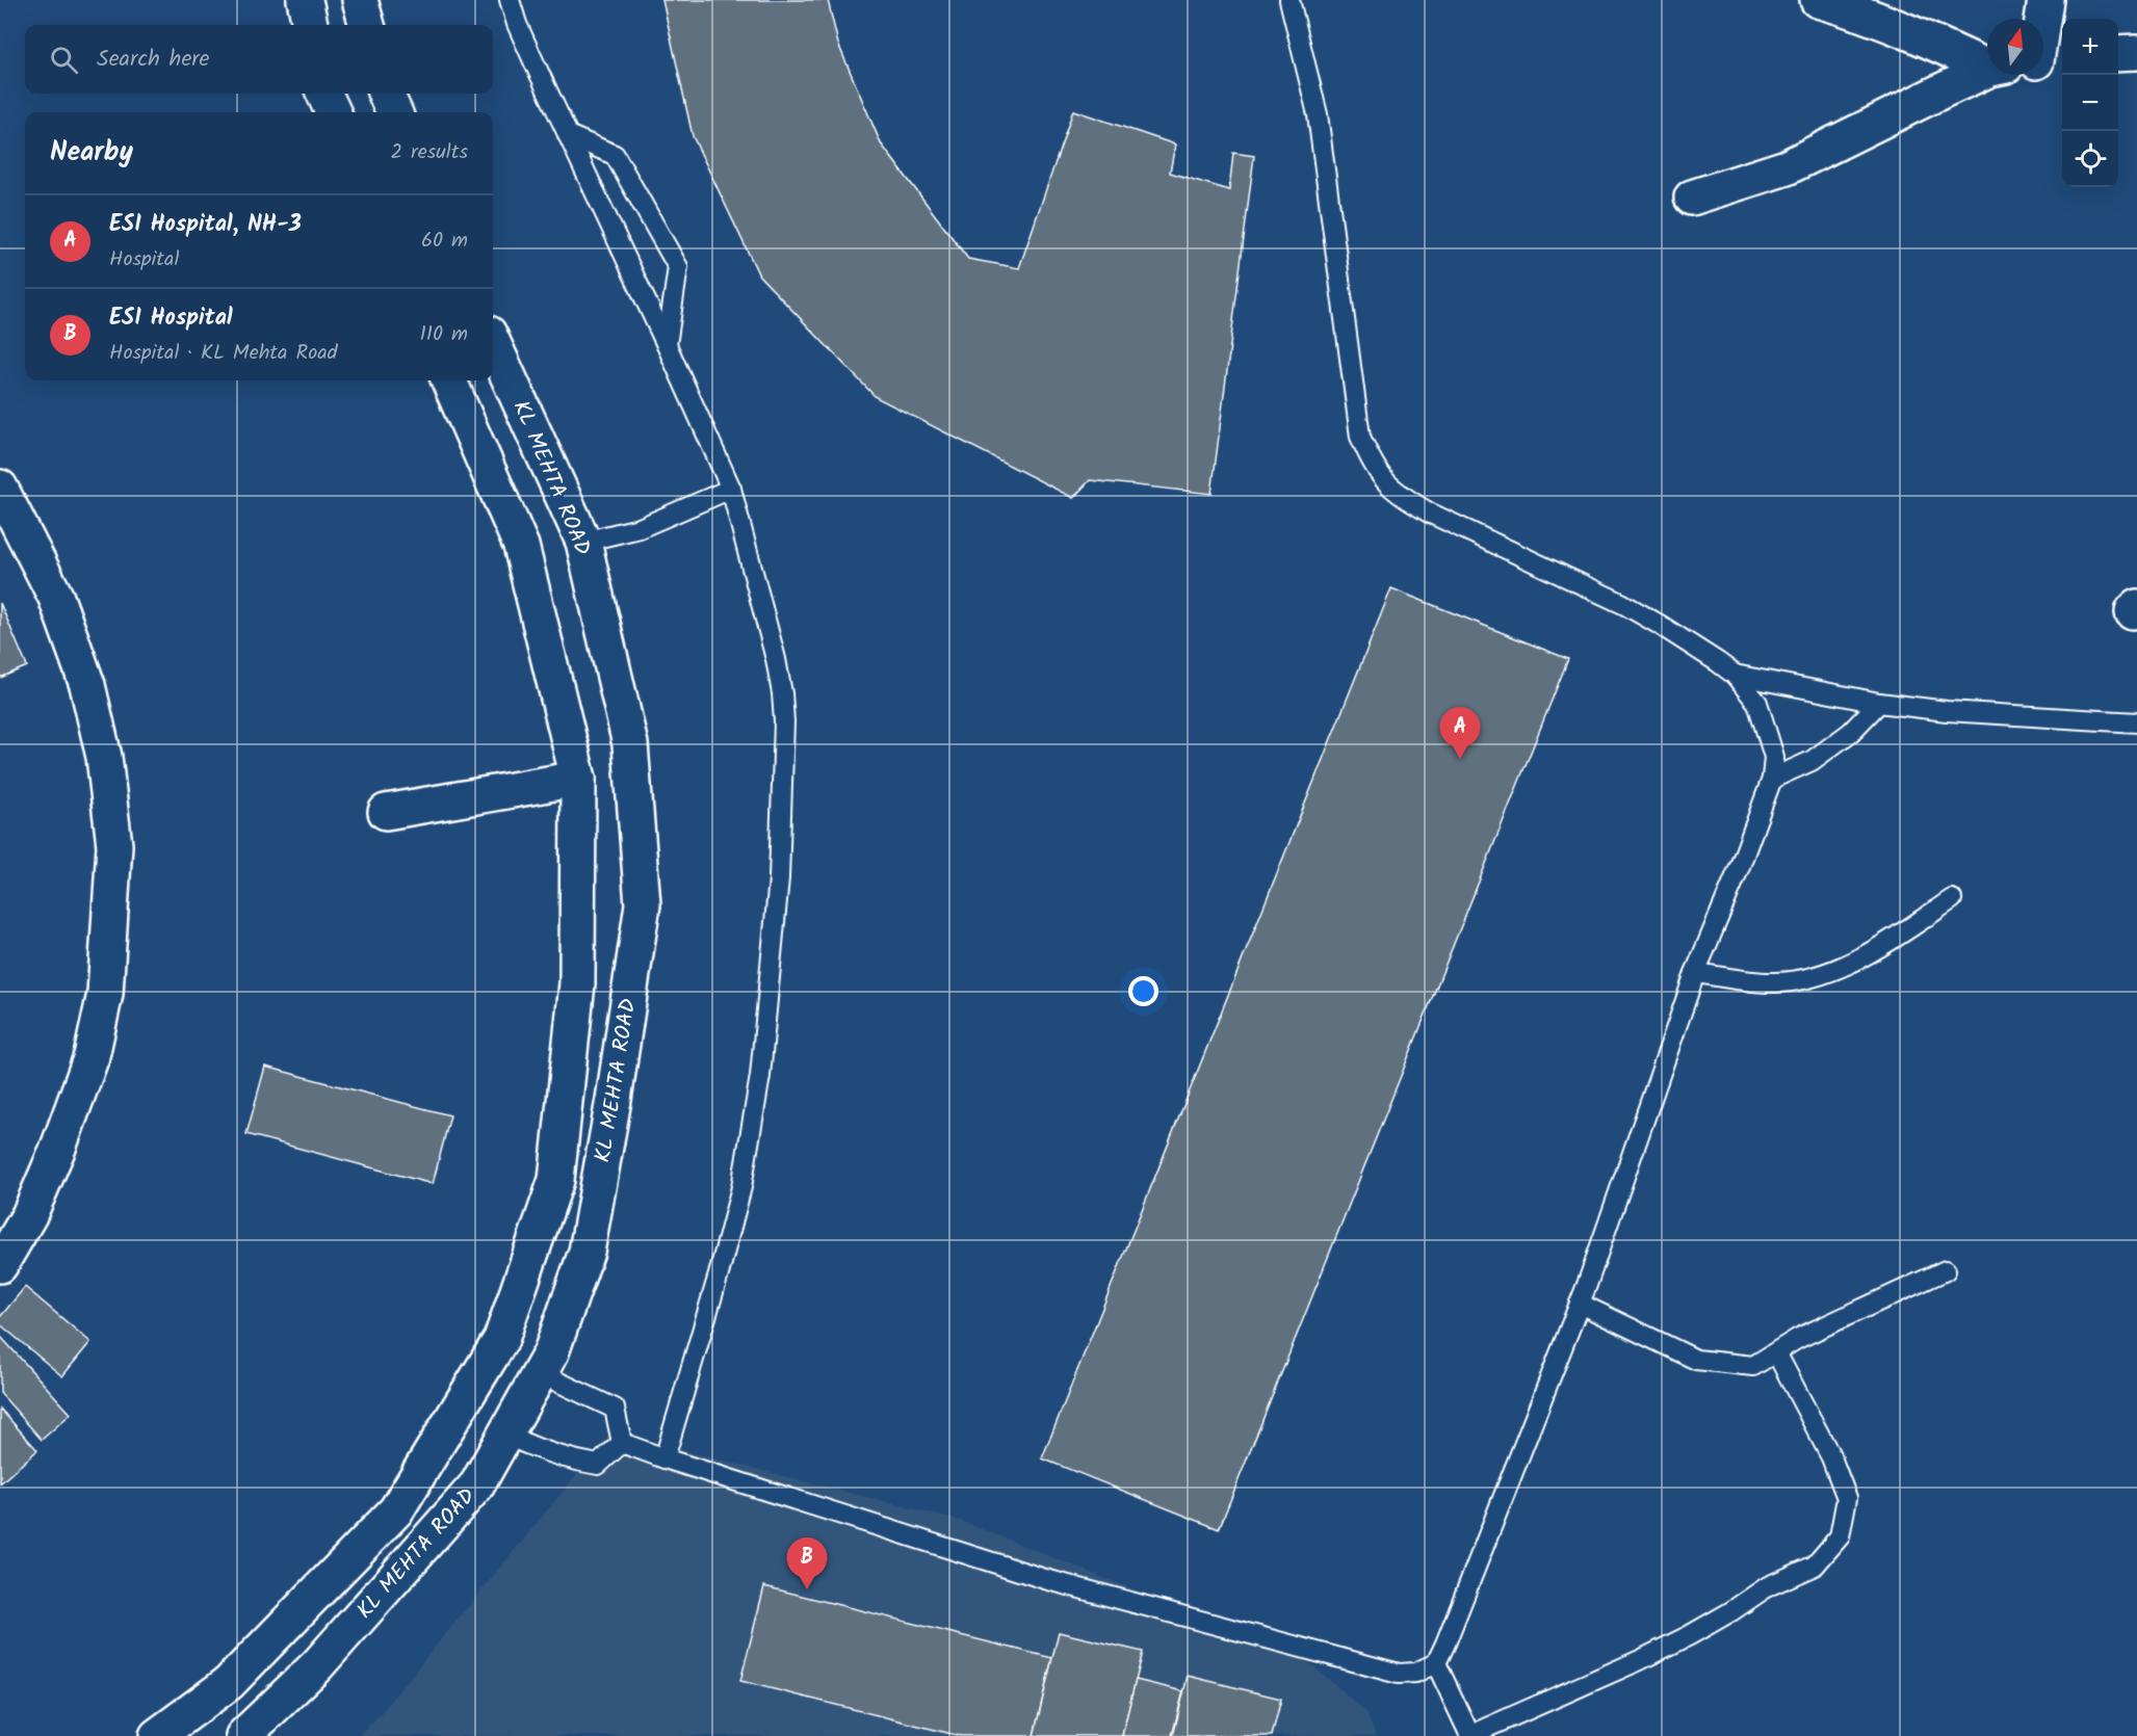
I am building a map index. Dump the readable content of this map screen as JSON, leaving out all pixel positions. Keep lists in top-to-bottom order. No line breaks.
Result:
{"streets":{"street":["KL MEHTA ROAD"]},"north":"top","page":{"map_buttons":["+","−"],"search":"Search here","heading":["Nearby","2 results"],"list":[{"mark":"A","name":"ESI Hospital, NH-3","note":"Hospital","value":"60 m"},{"mark":"B","name":"ESI Hospital","note":"Hospital · KL Mehta Road","value":"110 m"}],"pins":["A","B"]}}
